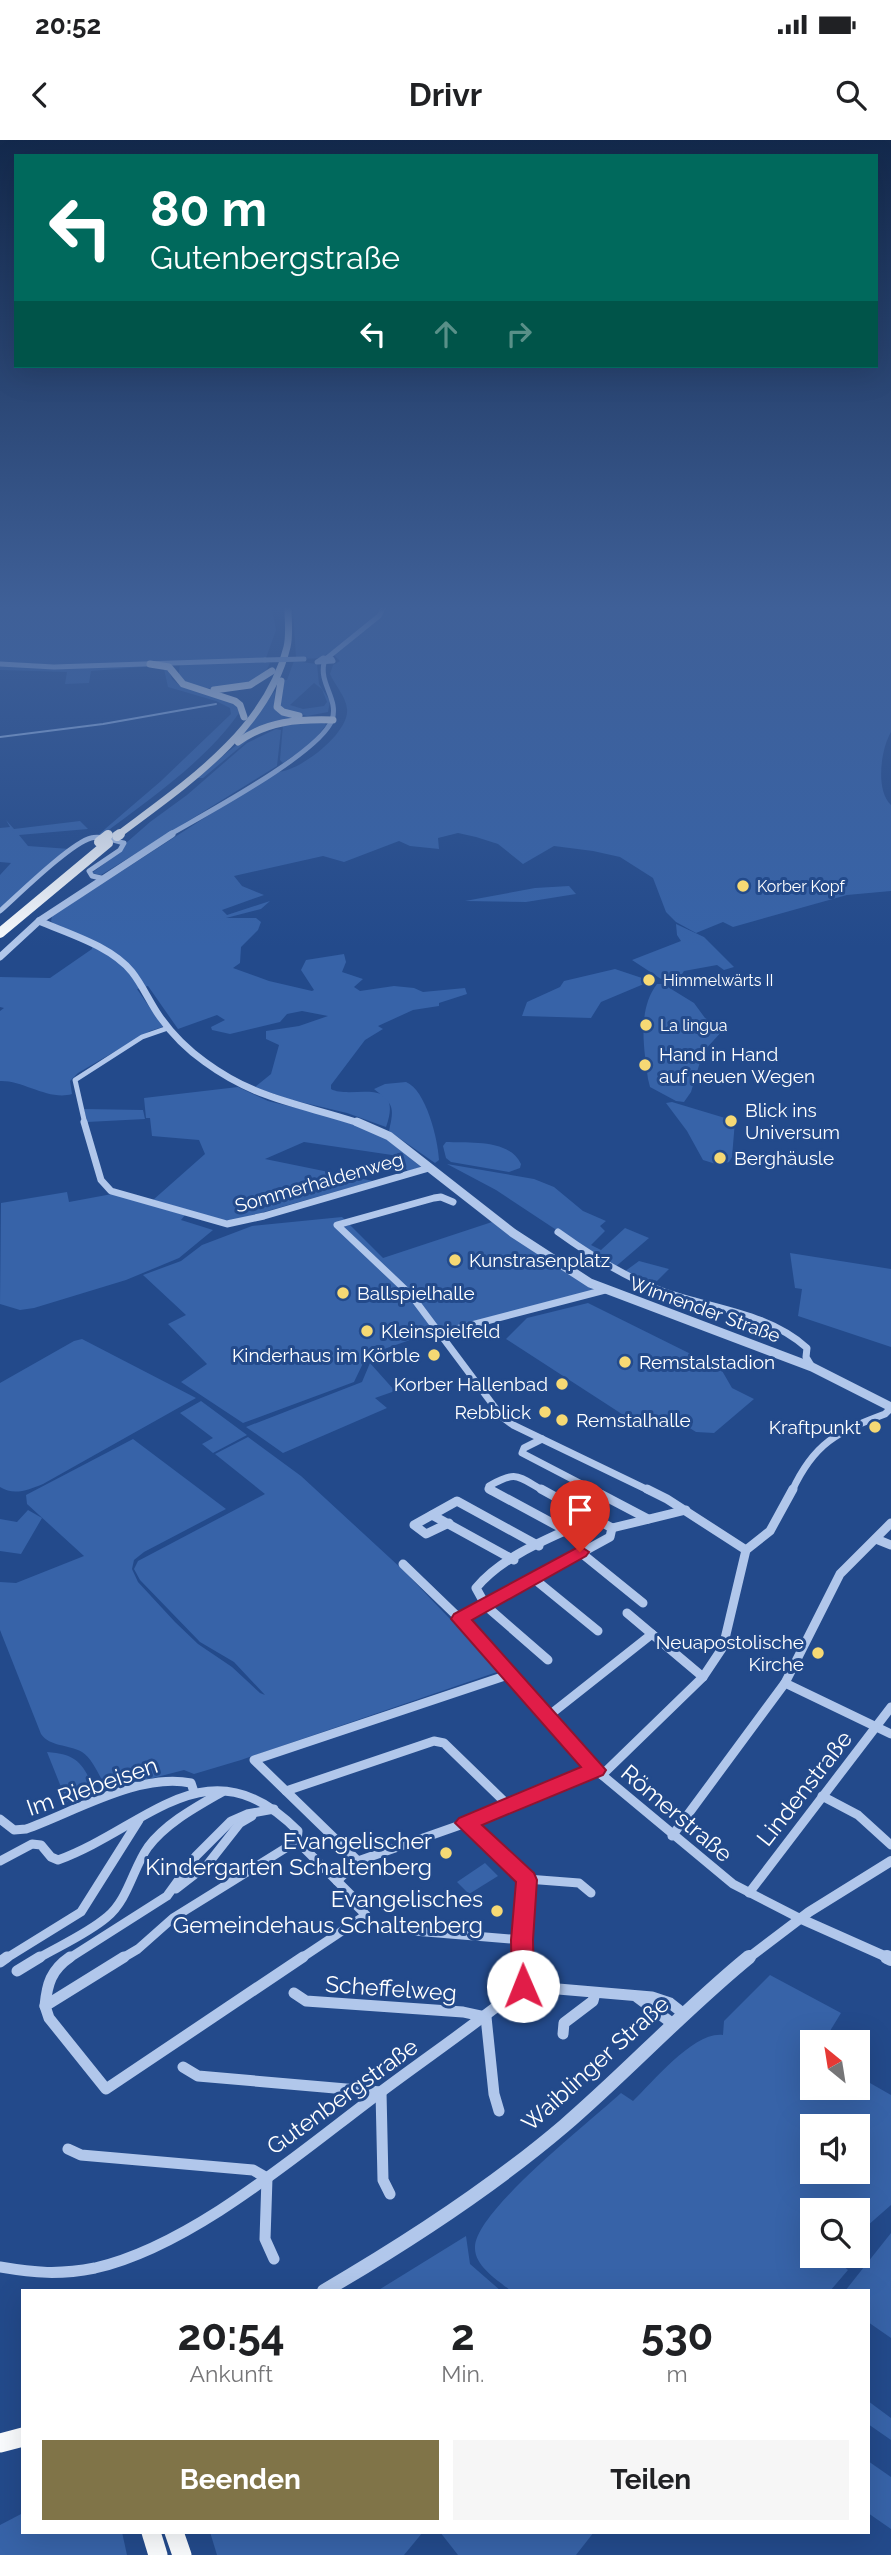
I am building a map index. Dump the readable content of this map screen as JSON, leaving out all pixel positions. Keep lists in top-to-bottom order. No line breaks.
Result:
{"streets":{"street":["Sommerhaldenweg","Winnender Straße","Im Riebeisen","Lindenstraße","Römerstraße","Scheffelweg","Waiblinger Straße","Gutenbergstraße"]},"crossings":[["Sommerhaldenweg","Winnender Straße"],["Lindenstraße","Römerstraße"],["Römerstraße","Waiblinger Straße"],["Scheffelweg","Gutenbergstraße"]],"places":["Korber Kopf","Himmelwärts II","La lingua","Hand in Hand auf neuen Wegen","Blick ins Universum","Berghäusle","Kunstrasenplatz","Ballspielhalle","Kleinspielfeld","Kinderhaus im Körble","Remstalstadion","Korber Hallenbad","Rebblick","Remstalhalle","Kraftpunkt","Neuapostolische Kirche","Evangelischer Kindergarten Schaltenberg","Evangelisches Gemeindehaus Schaltenberg"],"north":"top left","page":{"status":"20:52","header":"Drivr","turn":["80 m","Gutenbergstraße"],"eta":["20:54","Ankunft","2","Min.","530","m"],"buttons":["Beenden","Teilen"]}}
